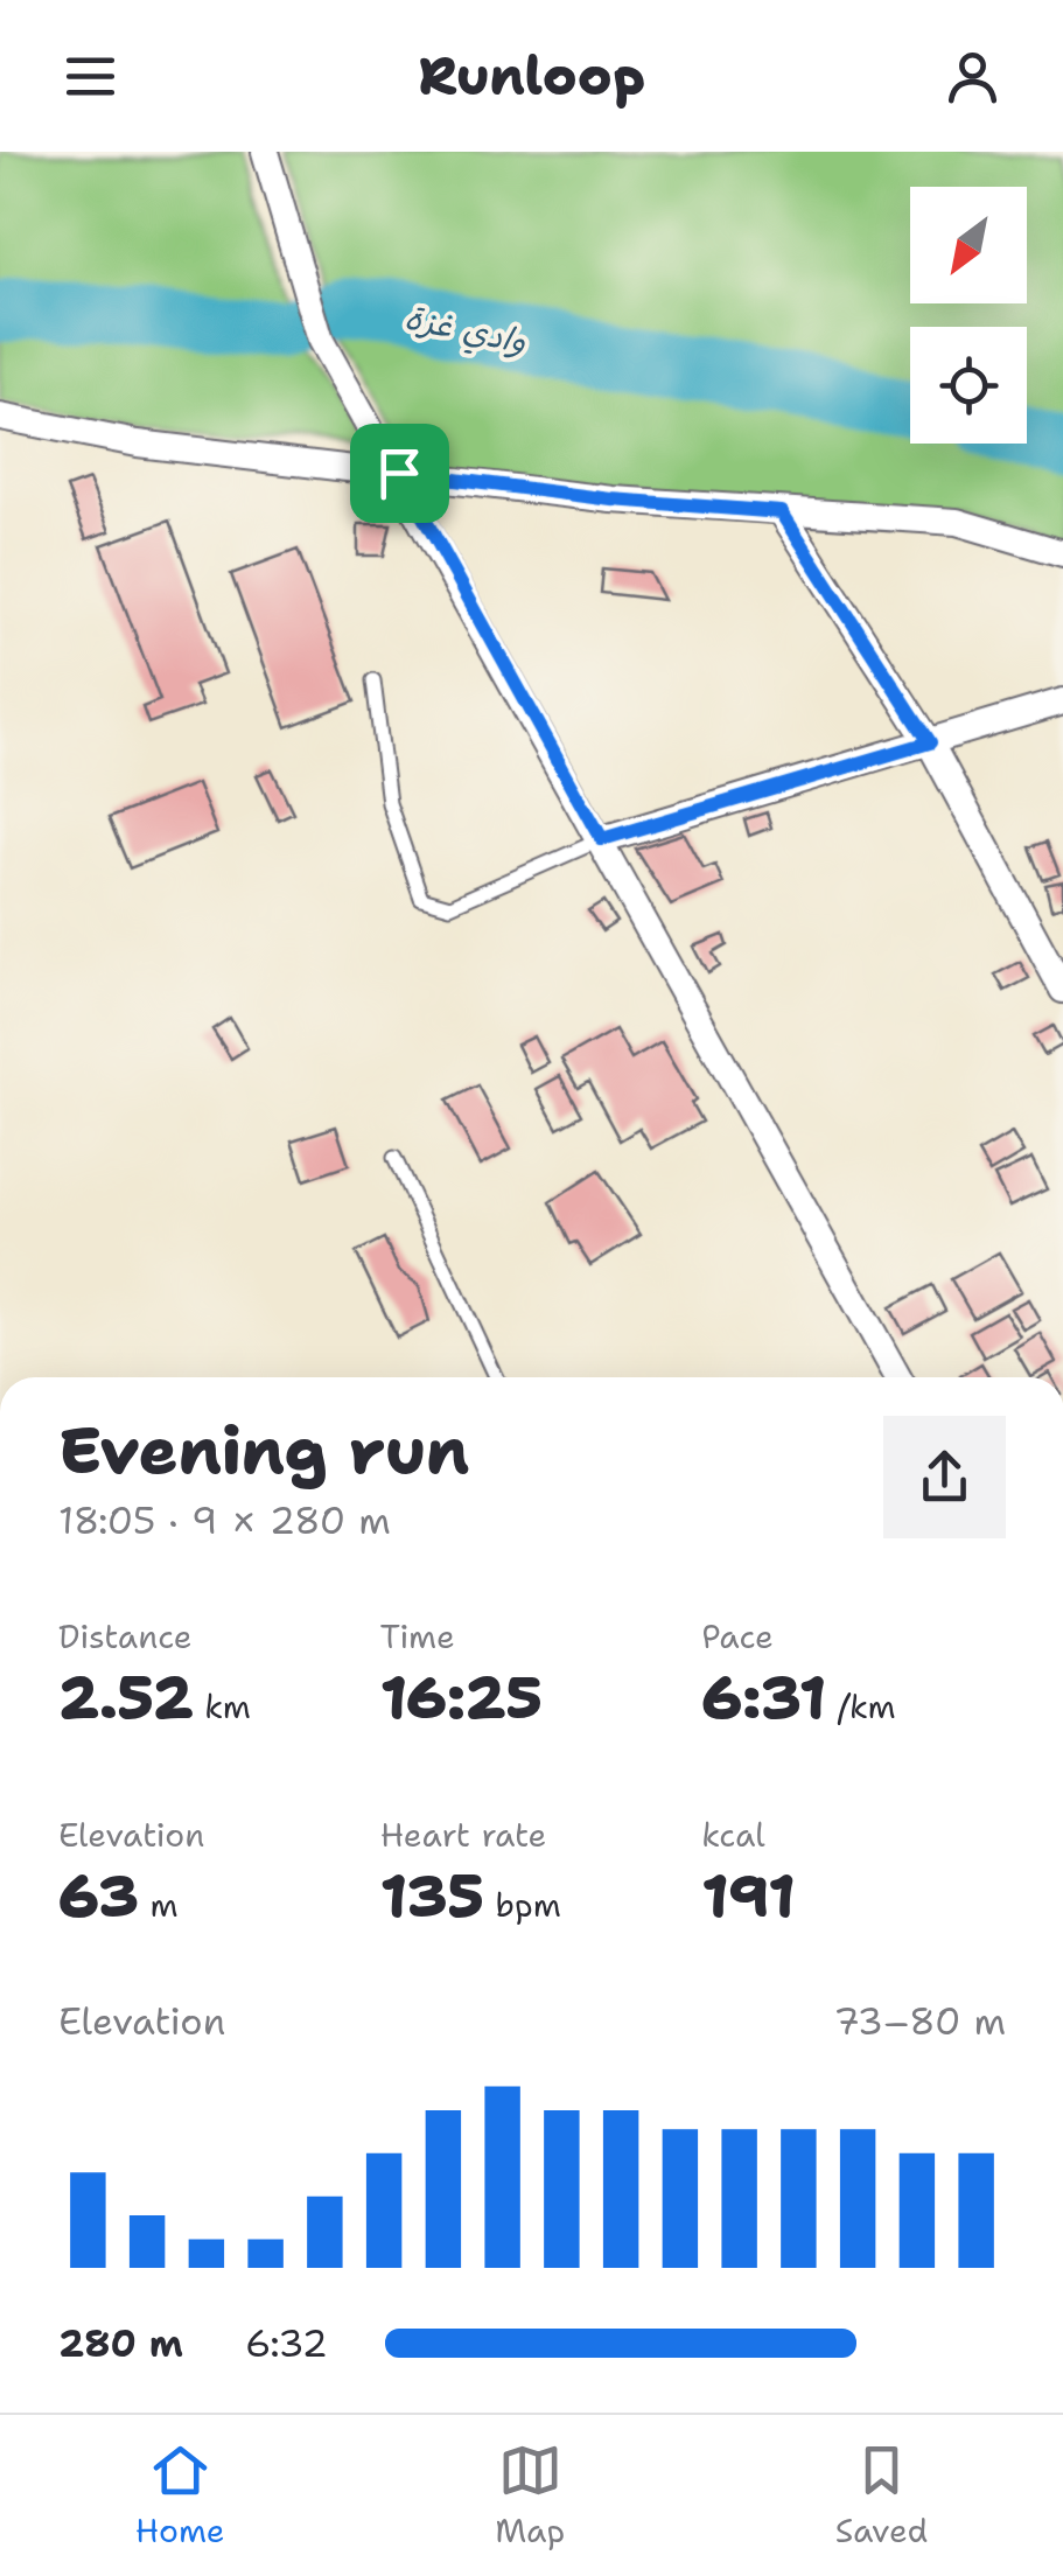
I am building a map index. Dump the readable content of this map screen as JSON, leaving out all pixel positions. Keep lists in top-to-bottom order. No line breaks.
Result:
{"water":["وادي غزة"],"north":"bottom left","page":{"header":"Runloop","heading":["Evening run","18:05 · 9 × 280 m"],"stats":[["Distance","2.52 km"],["Time","16:25"],["Pace","6:31 /km"],["Elevation","63 m"],["Heart rate","135 bpm"],["kcal","191"]],"chart":["Elevation","73–80 m"],"list":[{"name":"280 m","note":"6:32"}],"tabs":["Home","Map","Saved"]}}
